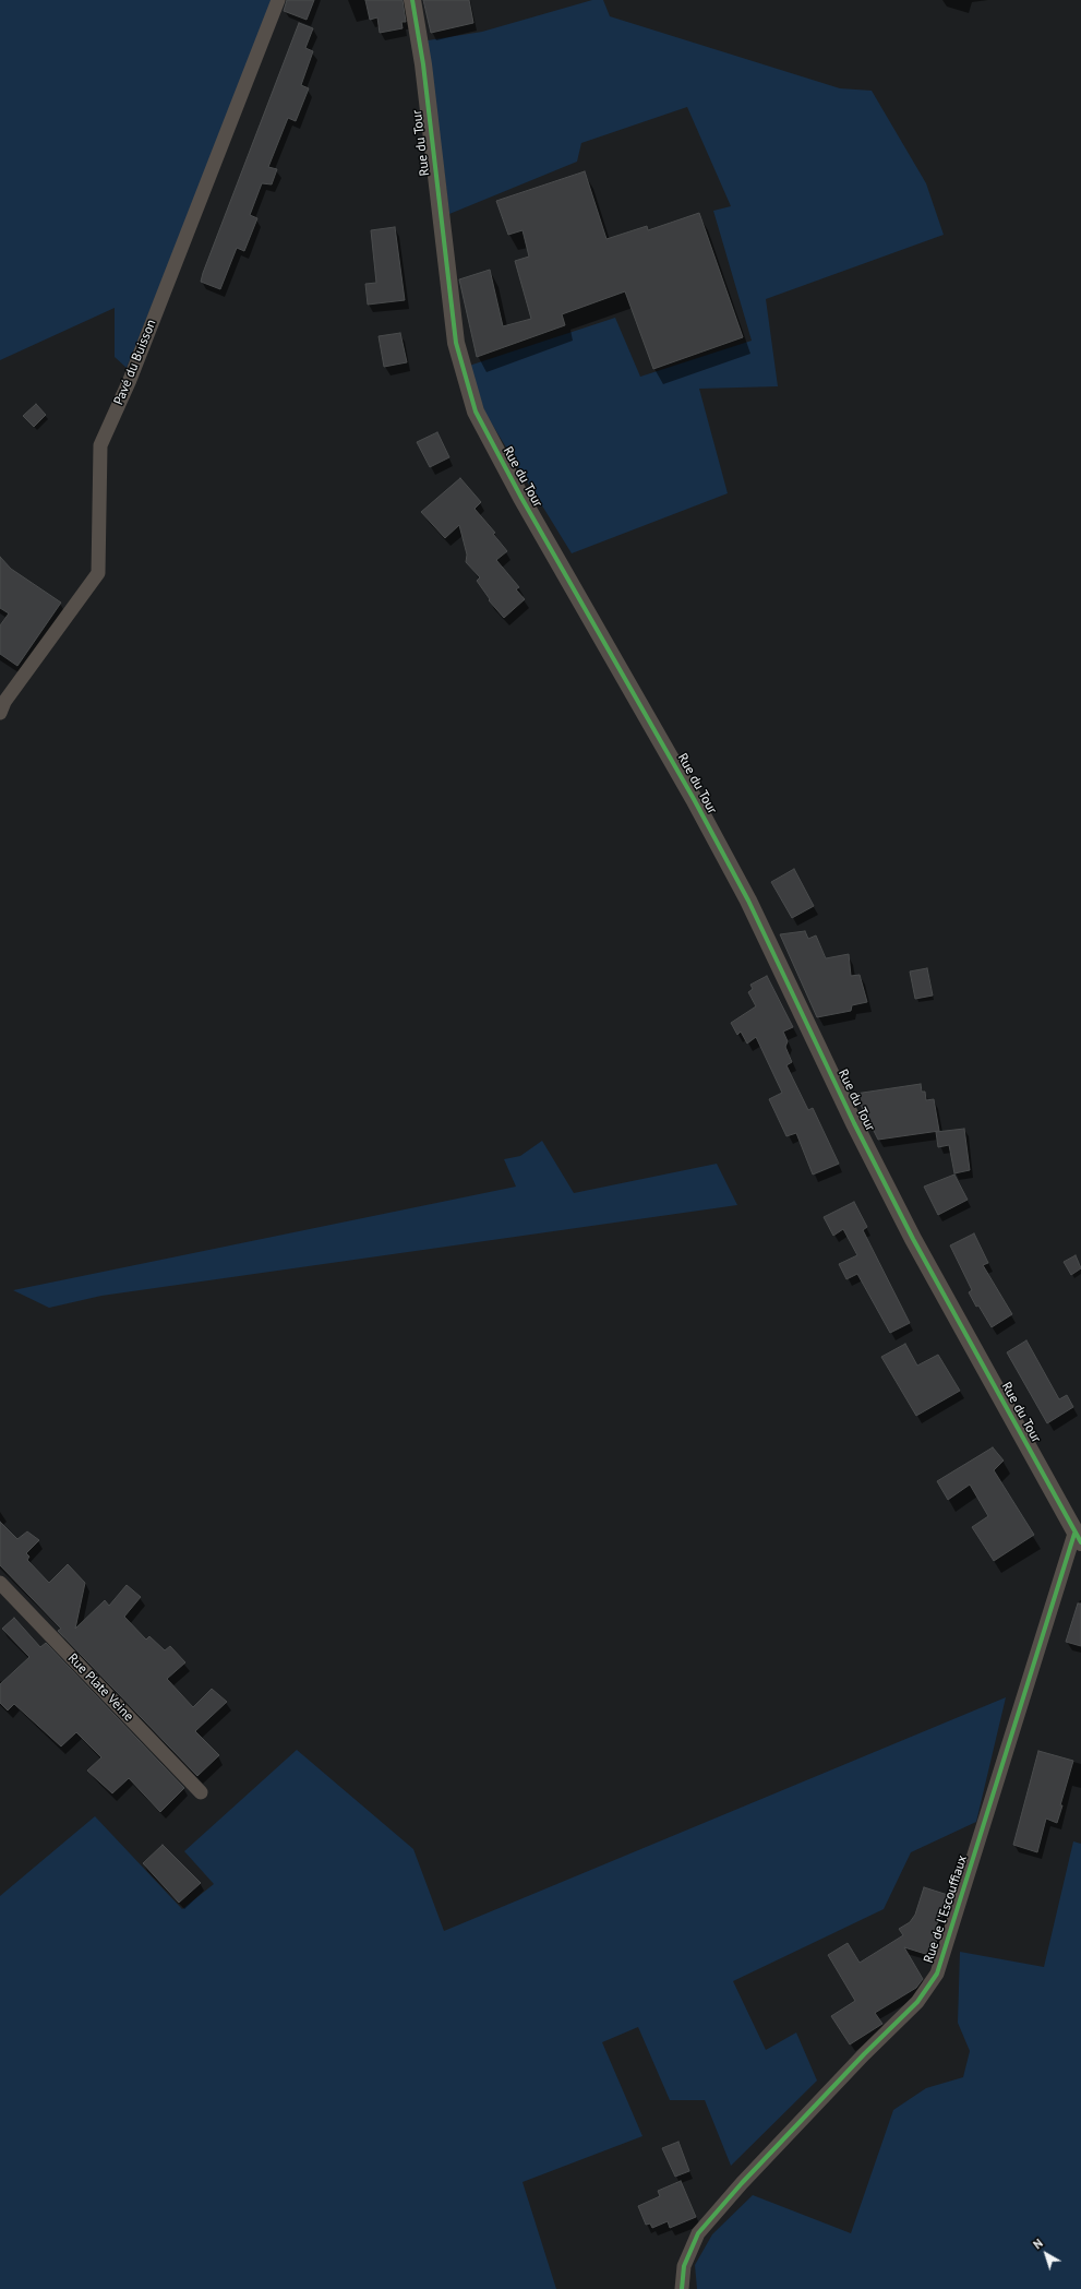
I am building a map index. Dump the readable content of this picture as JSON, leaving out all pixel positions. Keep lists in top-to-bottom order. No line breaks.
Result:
{"streets":{"street":["Rue du Tour","Pavé du Buisson","Rue Plate Veine","Rue de l'Escouffiaux"]},"crossings":[["Rue du Tour","Rue de l'Escouffiaux"]],"north":"top left"}
